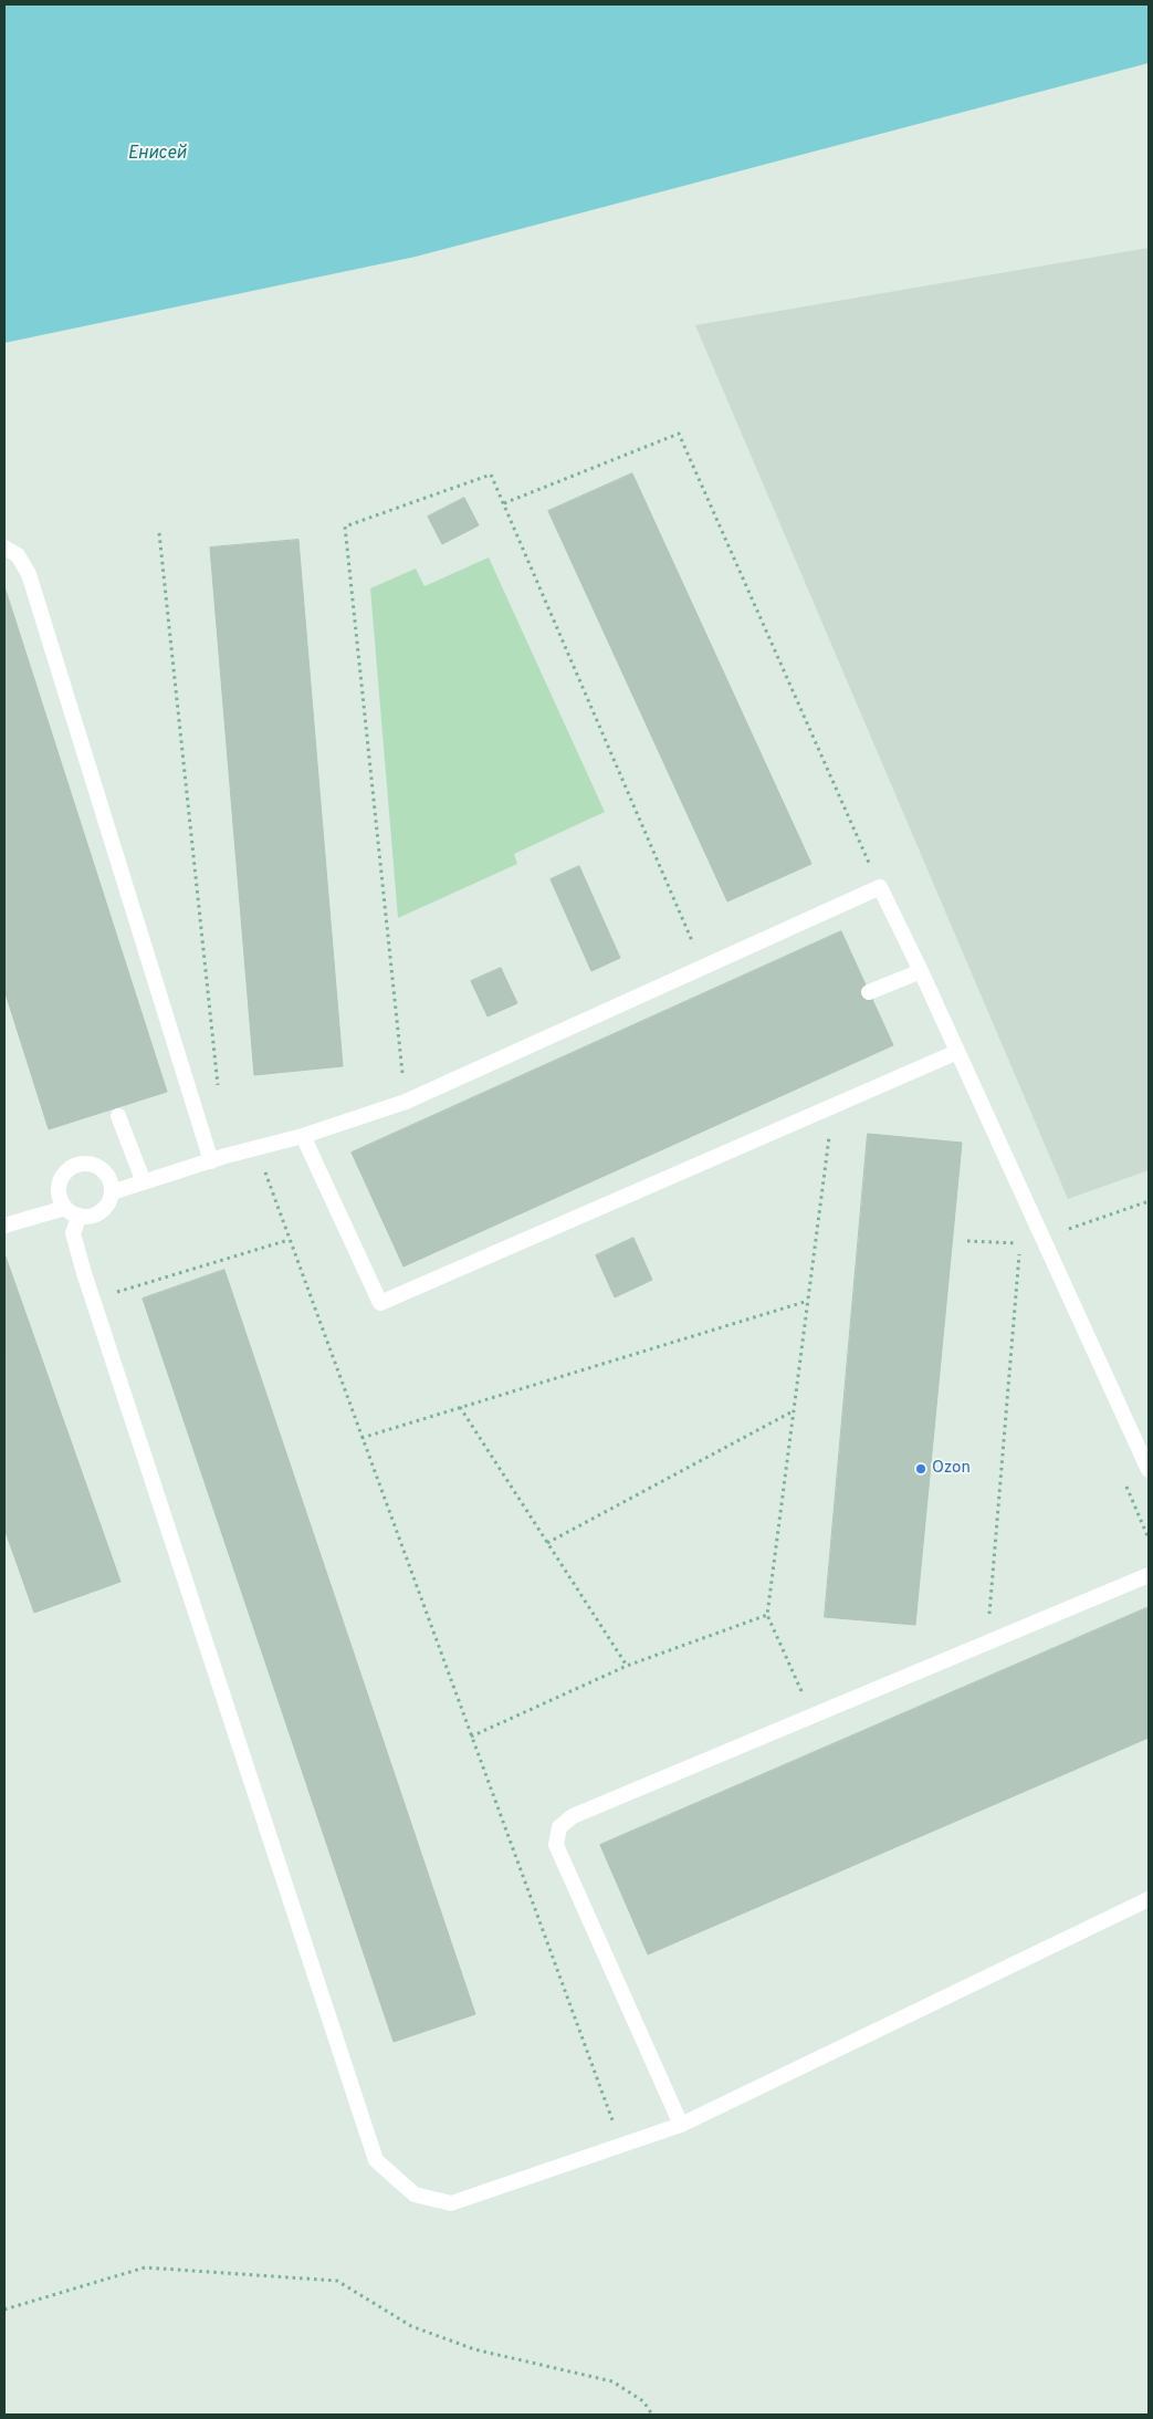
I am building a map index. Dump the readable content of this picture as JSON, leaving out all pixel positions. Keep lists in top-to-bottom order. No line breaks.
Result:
{"water":["Енисей"],"places":["Ozon"]}
